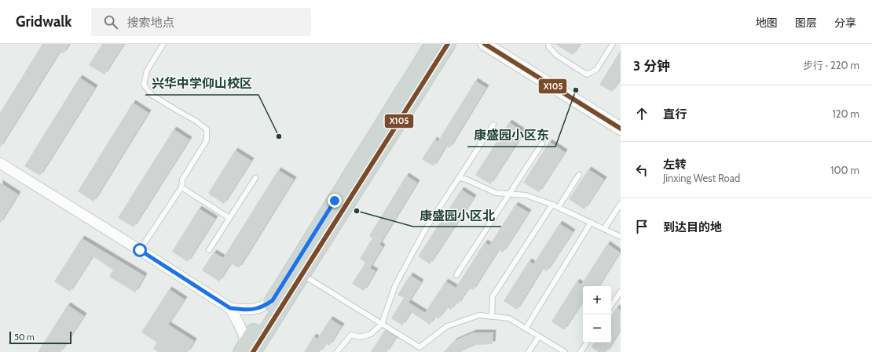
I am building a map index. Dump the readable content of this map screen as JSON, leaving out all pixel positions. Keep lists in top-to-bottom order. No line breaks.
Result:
{"places":["康盛园小区东","兴华中学仰山校区","康盛园小区北"],"lines":["transit line X105"],"scale_bar":"50 m","page":{"header":"Gridwalk","search":"搜索地点","nav":["地图","图层","分享"],"heading":["3 分钟","步行 · 220 m"],"list":[["直行","120 m"],["左转","Jinxing West Road","100 m"],"到达目的地"],"map_buttons":["+","−"],"scale":"50 m"}}
